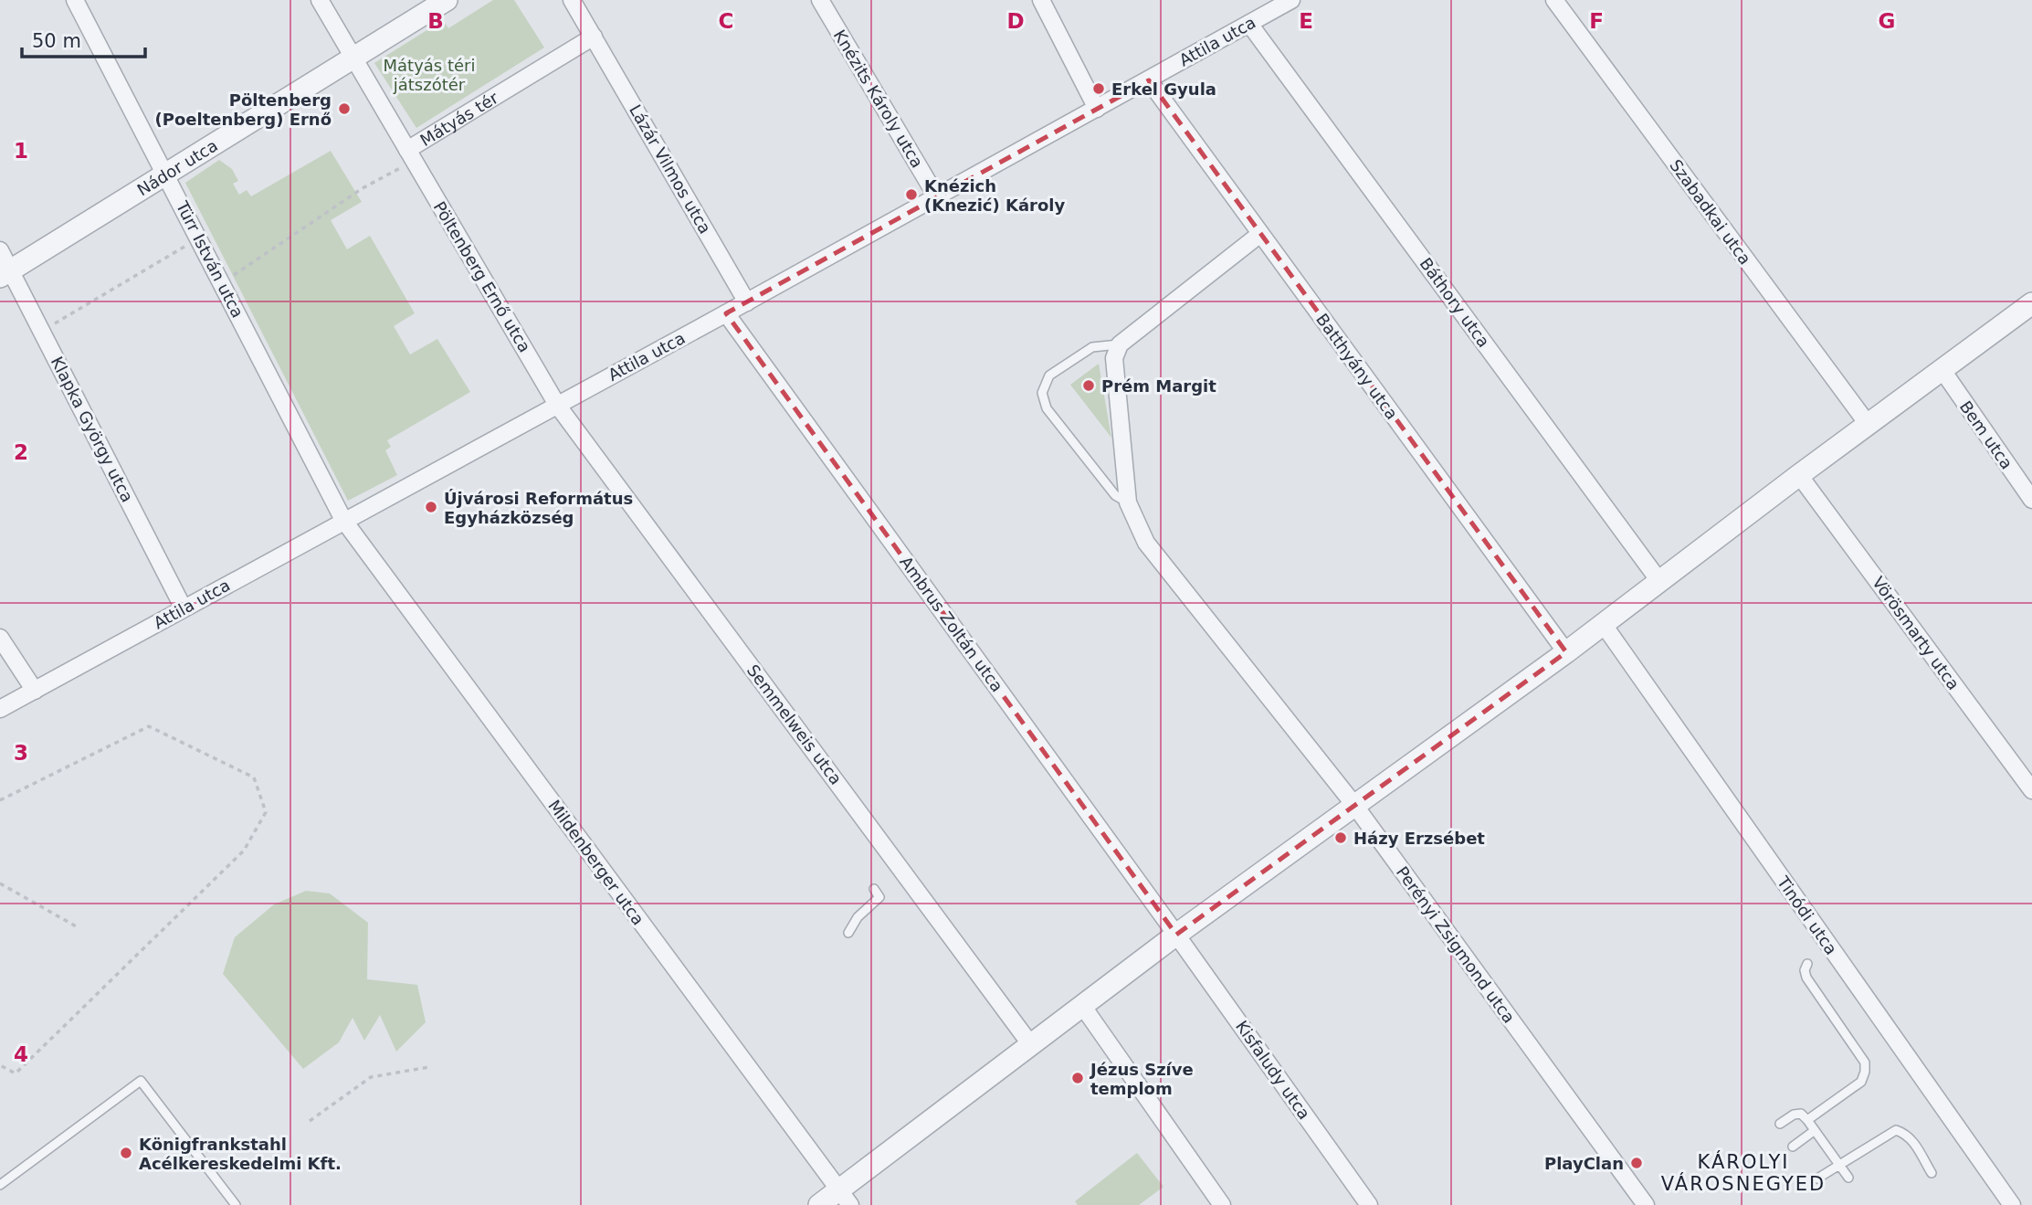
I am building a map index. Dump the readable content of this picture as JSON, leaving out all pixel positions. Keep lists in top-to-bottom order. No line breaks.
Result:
{"streets":{"street":["Attila utca","Knézits Károly utca","Mátyás tér","Nádor utca","Lázár Vilmos utca","Szabadkai utca","Türr István utca","Pöltenberg Ernő utca","Báthory utca","Batthyány utca","Klapka György utca","Bem utca","Ambrus Zoltán utca","Vörösmarty utca","Semmelweis utca","Mildenberger utca","Tinódi utca","Perényi Zsigmond utca","Kisfaludy utca"]},"crossings":[["Attila utca","Knézits Károly utca"],["Attila utca","Lázár Vilmos utca"],["Attila utca","Türr István utca"],["Attila utca","Pöltenberg Ernő utca"],["Attila utca","Báthory utca"],["Attila utca","Batthyány utca"],["Attila utca","Klapka György utca"],["Attila utca","Ambrus Zoltán utca"],["Attila utca","Semmelweis utca"],["Attila utca","Mildenberger utca"],["Mátyás tér","Nádor utca"],["Mátyás tér","Lázár Vilmos utca"],["Mátyás tér","Pöltenberg Ernő utca"],["Nádor utca","Türr István utca"],["Nádor utca","Klapka György utca"],["Türr István utca","Mildenberger utca"],["Pöltenberg Ernő utca","Semmelweis utca"],["Batthyány utca","Perényi Zsigmond utca"],["Ambrus Zoltán utca","Kisfaludy utca"]],"districts":["KÁROLYI VÁROSNEGYED"],"parks":["Mátyás téri játszótér"],"places":["Erkel Gyula","Pöltenberg (Poeltenberg) Ernő","Knézich (Knezić) Károly","Prém Margit","Újvárosi Református Egyházközség","Házy Erzsébet","Jézus Szíve templom","Königfrankstahl Acélkereskedelmi Kft.","PlayClan"],"scale_bar":"50 m","grid":{"columns":["B","C","D","E","F","G"],"rows":["1","2","3","4"]}}
